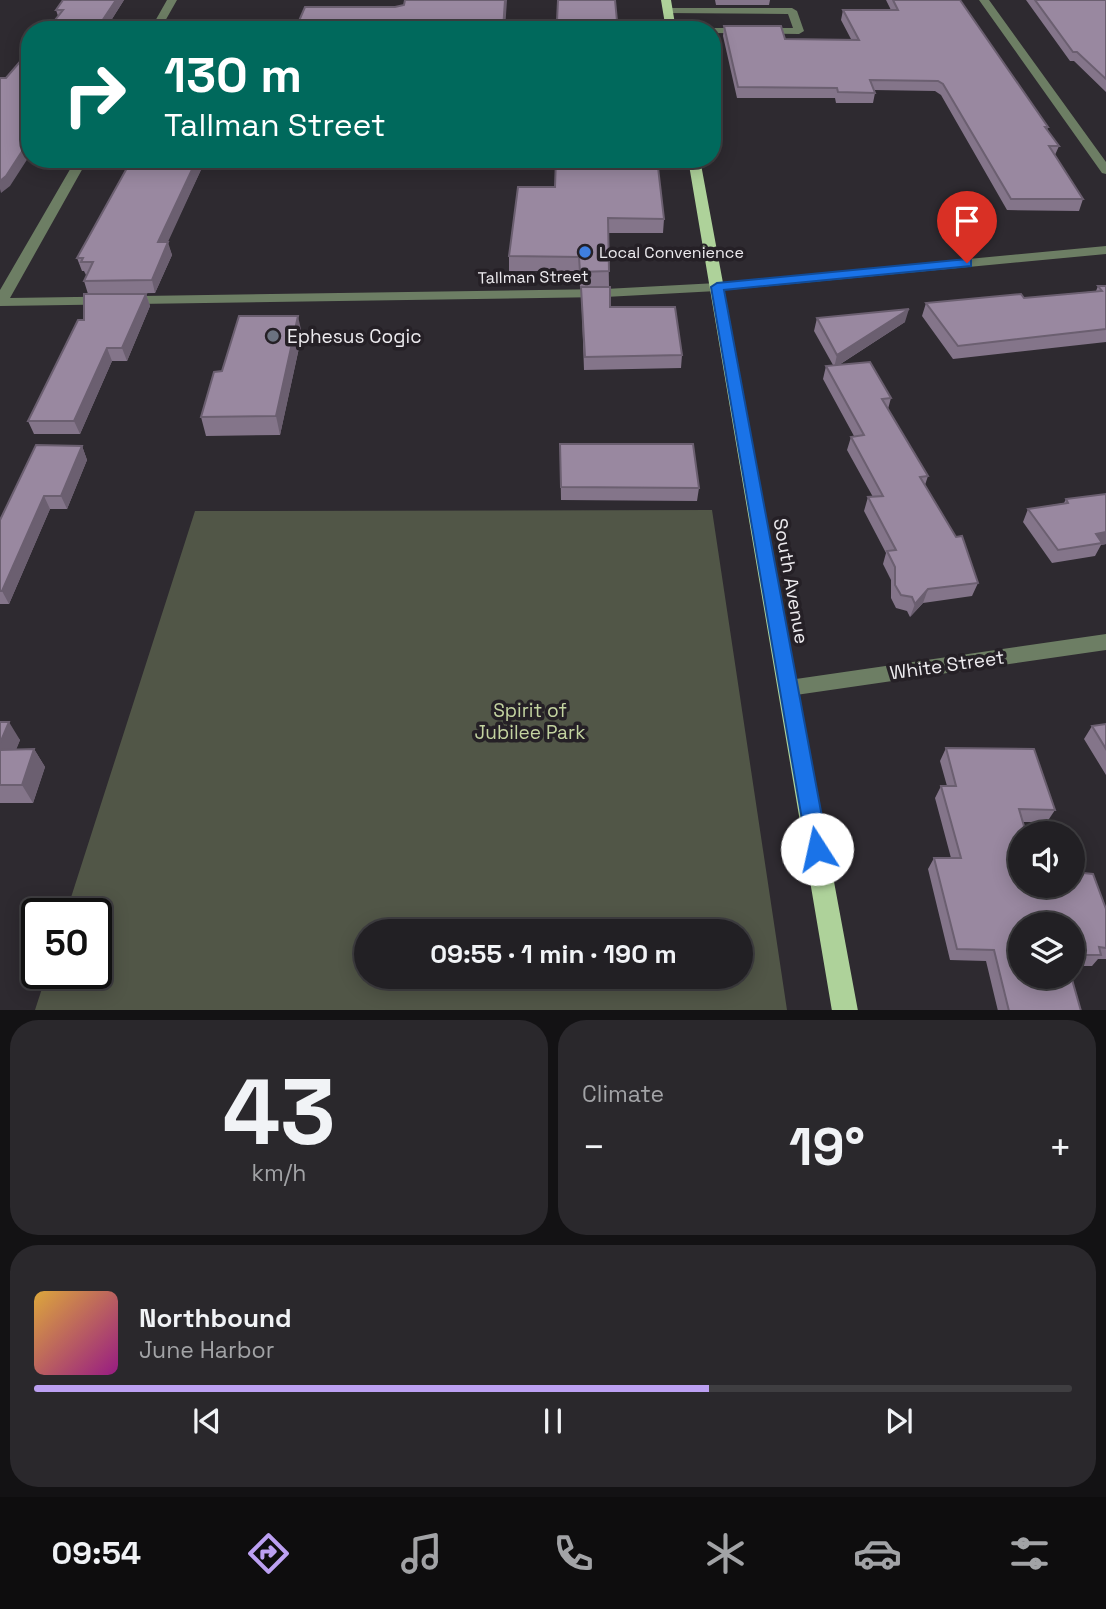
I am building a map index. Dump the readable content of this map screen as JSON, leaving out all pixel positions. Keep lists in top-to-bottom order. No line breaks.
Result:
{"streets":{"main road":["South Avenue"],"street":["Tallman Street","White Street"]},"crossings":[["Tallman Street","South Avenue"],["South Avenue","White Street"]],"parks":["Spirit of Jubilee Park"],"places":["Local Convenience","Ephesus Cogic"],"page":{"turn":["130 m","Tallman Street"],"limit":"50","trip":"09:55 · 1 min · 190 m","tile":[["43","km/h"],"Climate"],"heat":["−","19°","+"],"song":["Northbound","June Harbor"],"tabs":"09:54"}}
